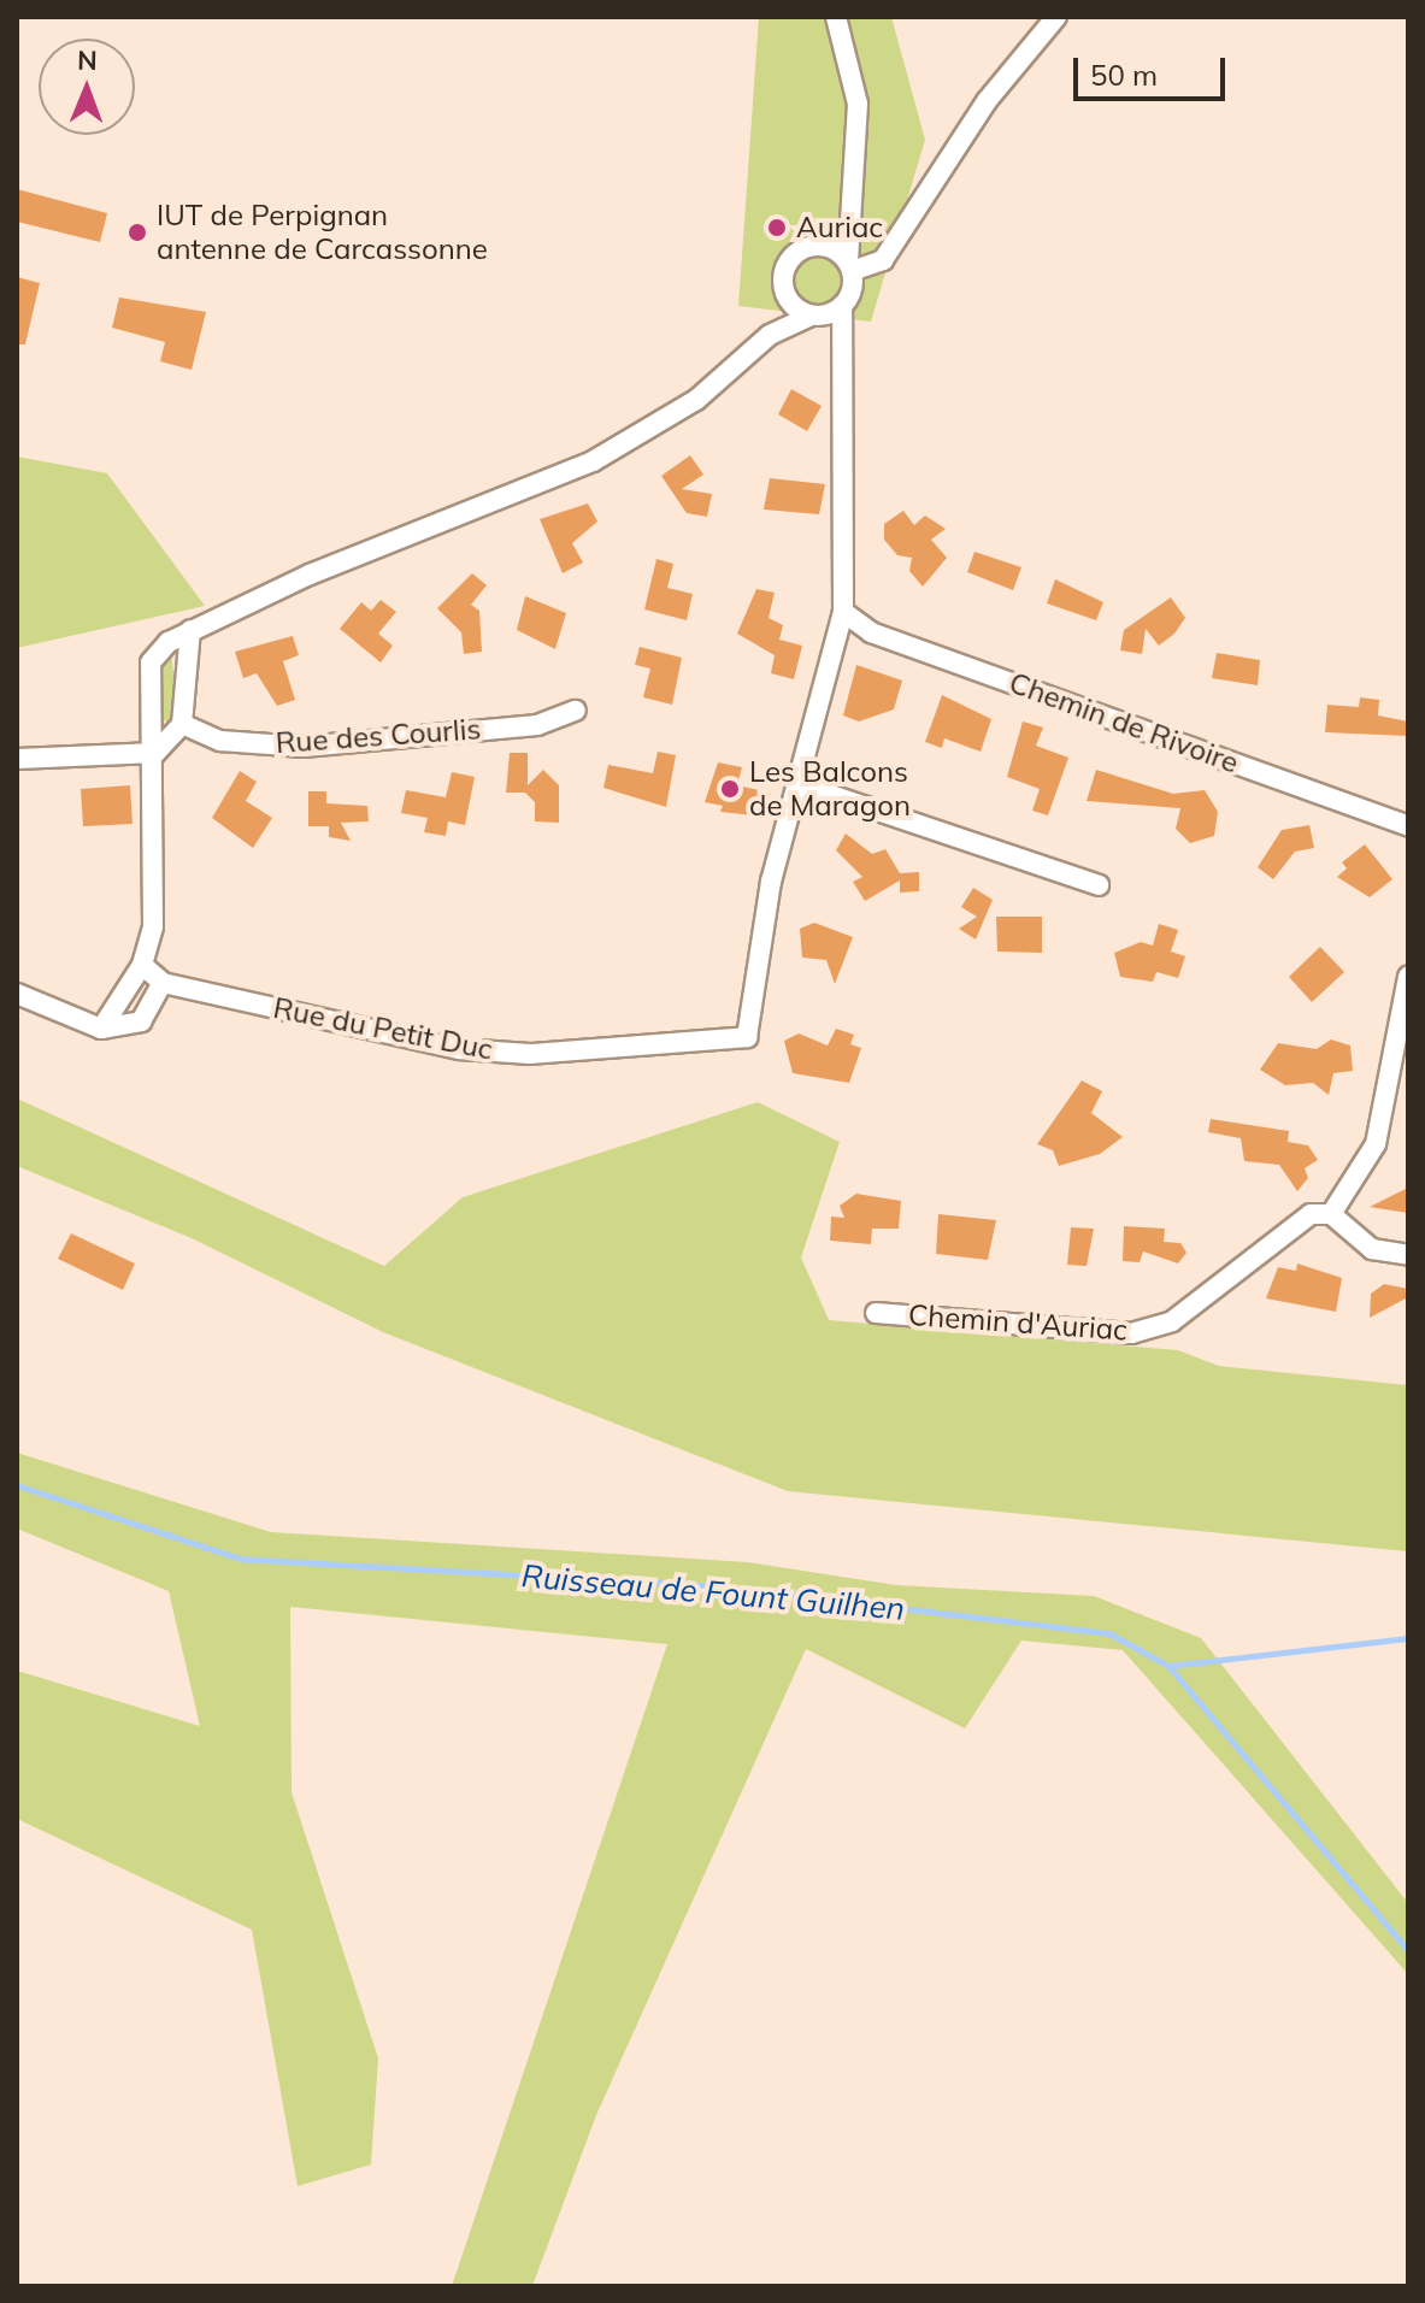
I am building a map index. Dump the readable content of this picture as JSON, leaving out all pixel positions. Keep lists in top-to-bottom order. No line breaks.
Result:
{"streets":{"street":["Chemin de Rivoire","Rue des Courlis","Rue du Petit Duc","Chemin d'Auriac"]},"water":["Ruisseau de Fount Guilhen"],"places":["Auriac","IUT de Perpignan antenne de Carcassonne","Les Balcons de Maragon"],"scale_bar":"50 m","north":"top"}
